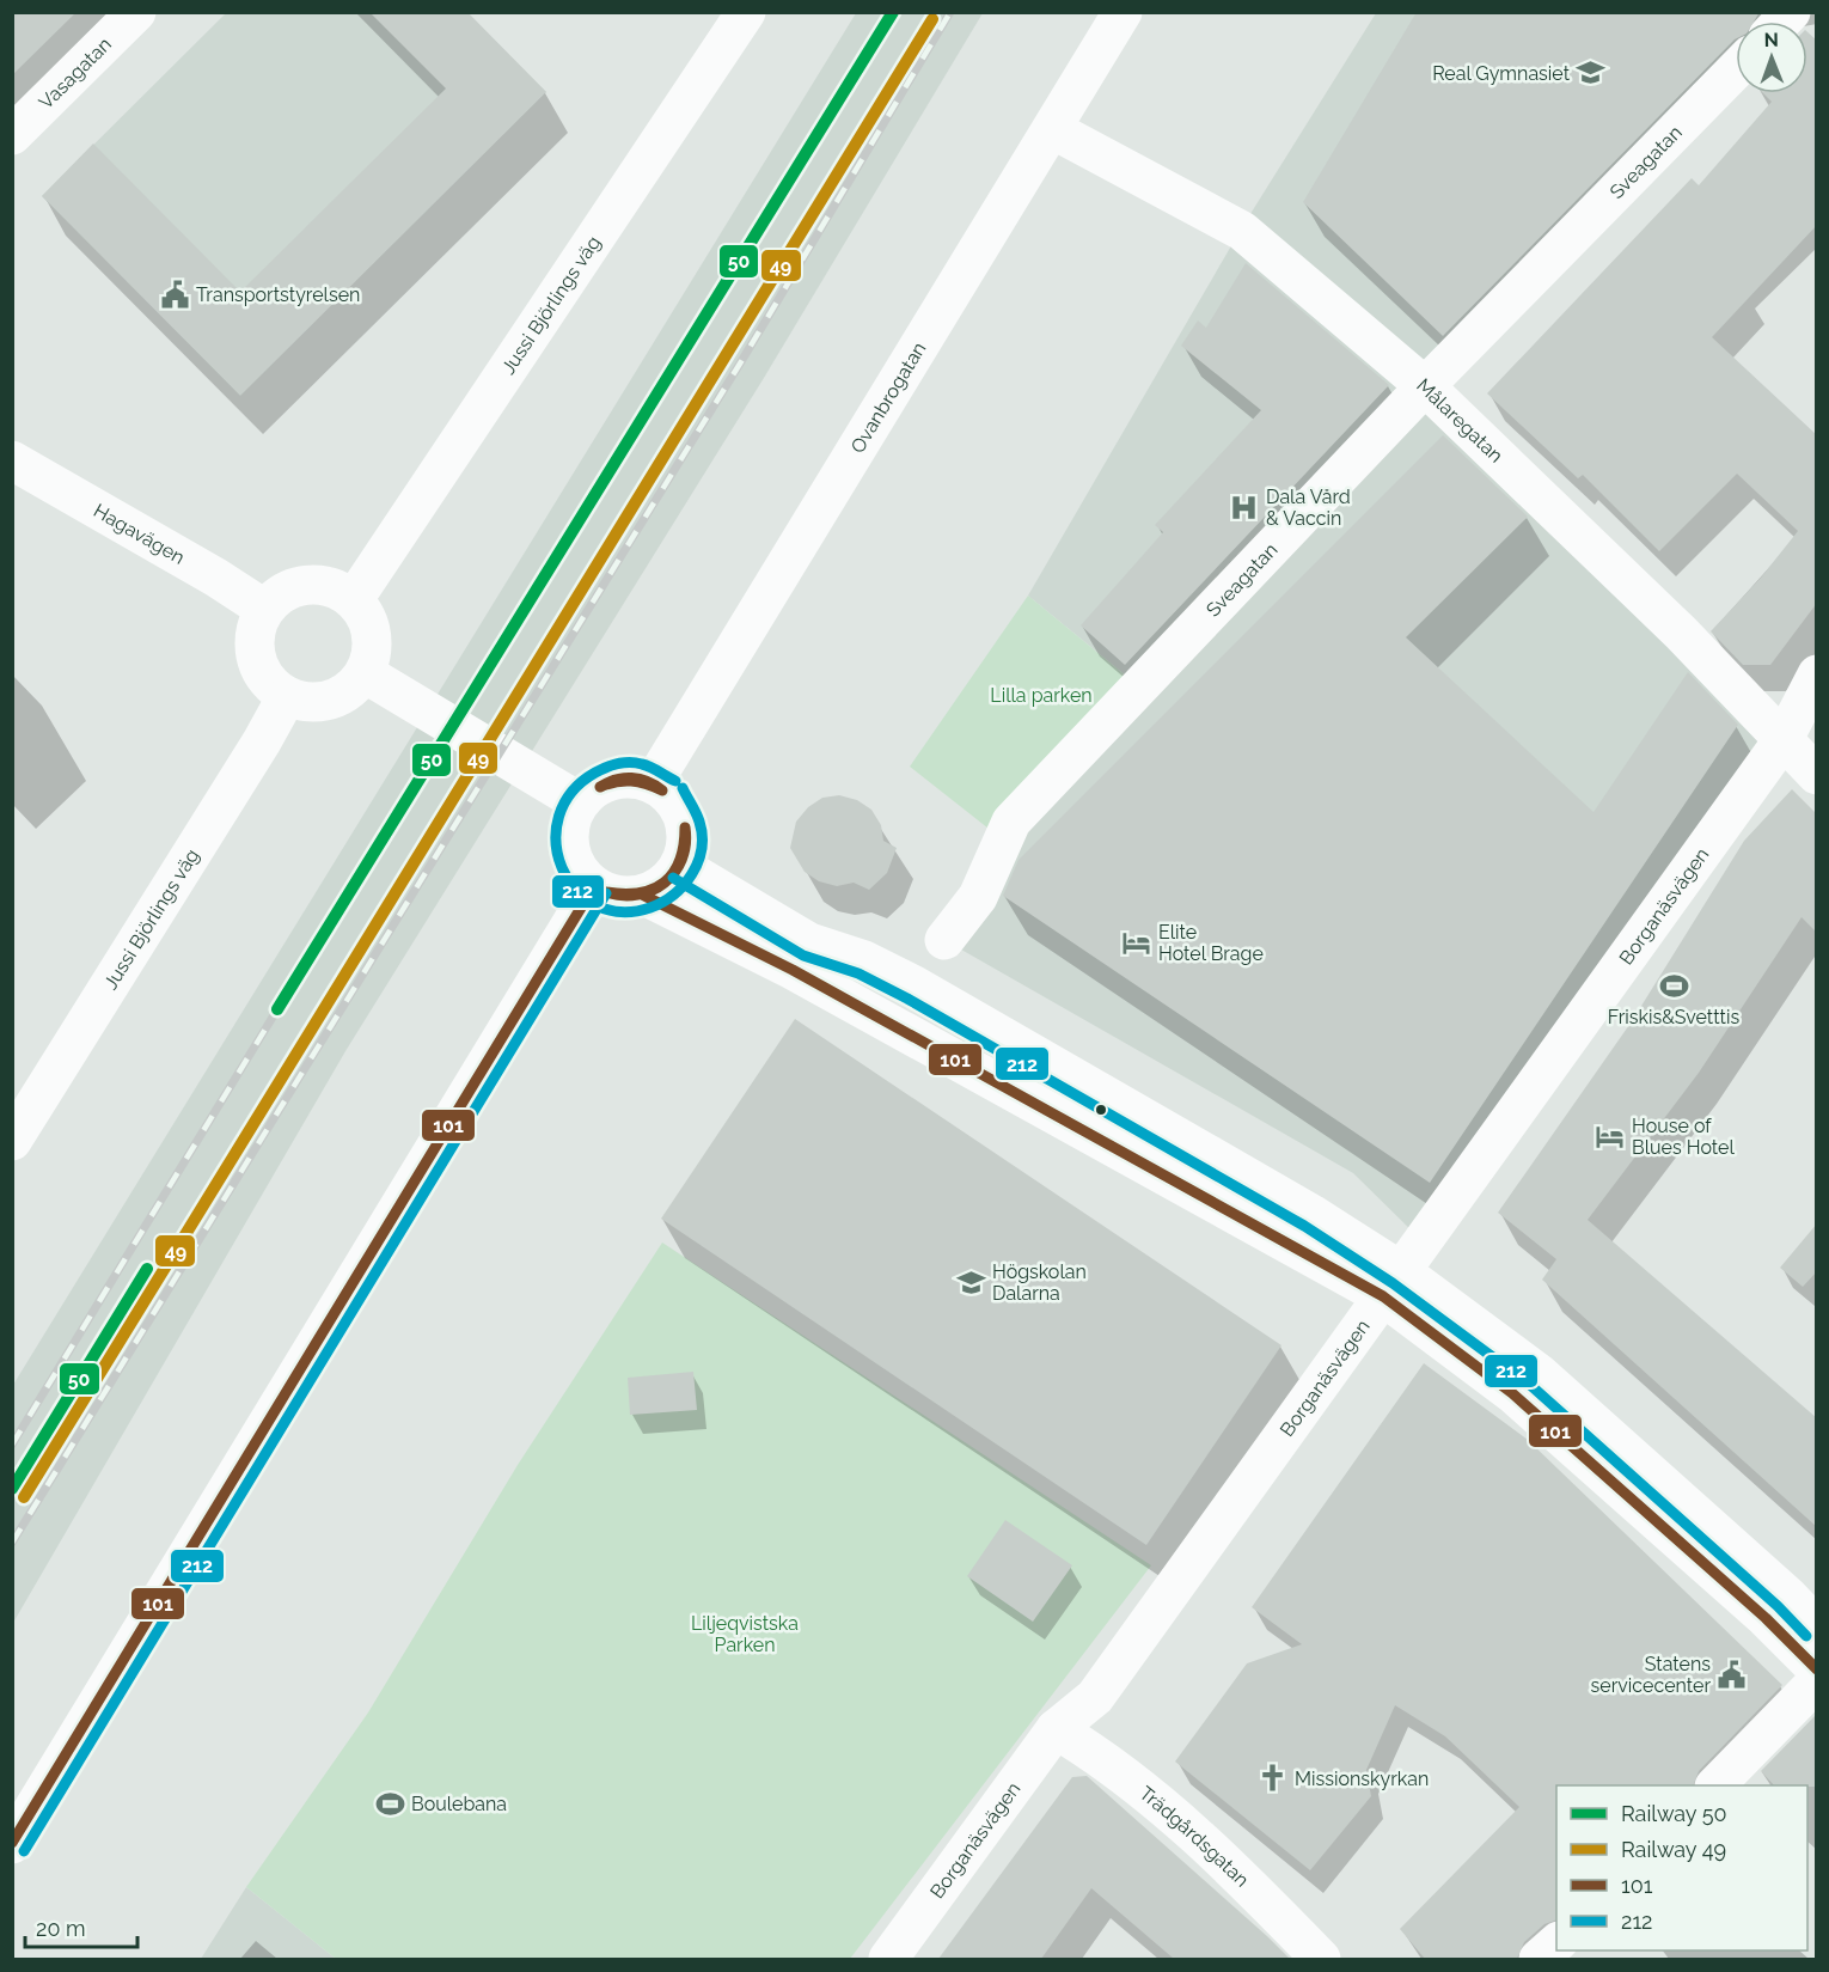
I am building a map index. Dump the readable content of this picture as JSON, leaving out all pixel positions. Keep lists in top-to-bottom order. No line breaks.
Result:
{"streets":{"street":["Vasagatan","Sveagatan","Jussi Björlings väg","Ovanbrogatan","Målaregatan","Hagavägen","Borganäsvägen","Trädgårdsgatan"]},"crossings":[["Sveagatan","Målaregatan"],["Jussi Björlings väg","Hagavägen"],["Ovanbrogatan","Målaregatan"],["Målaregatan","Borganäsvägen"],["Borganäsvägen","Trädgårdsgatan"]],"parks":["Lilla parken","Liljeqvistska Parken"],"places":{"school or university":["Real Gymnasiet","Högskolan Dalarna"],"public building":["Transportstyrelsen","Statens servicecenter"],"hospital":["Dala Vård & Vaccin"],"hotel":["Elite Hotel Brage","House of Blues Hotel"],"sports":["Friskis&Svetttis","Boulebana"],"church":["Missionskyrkan"]},"lines":["rail line 50","rail line 49","transit line 212","transit line 101"],"legend":["Railway 50","Railway 49","101","212"],"scale_bar":"20 m","north":"top"}
